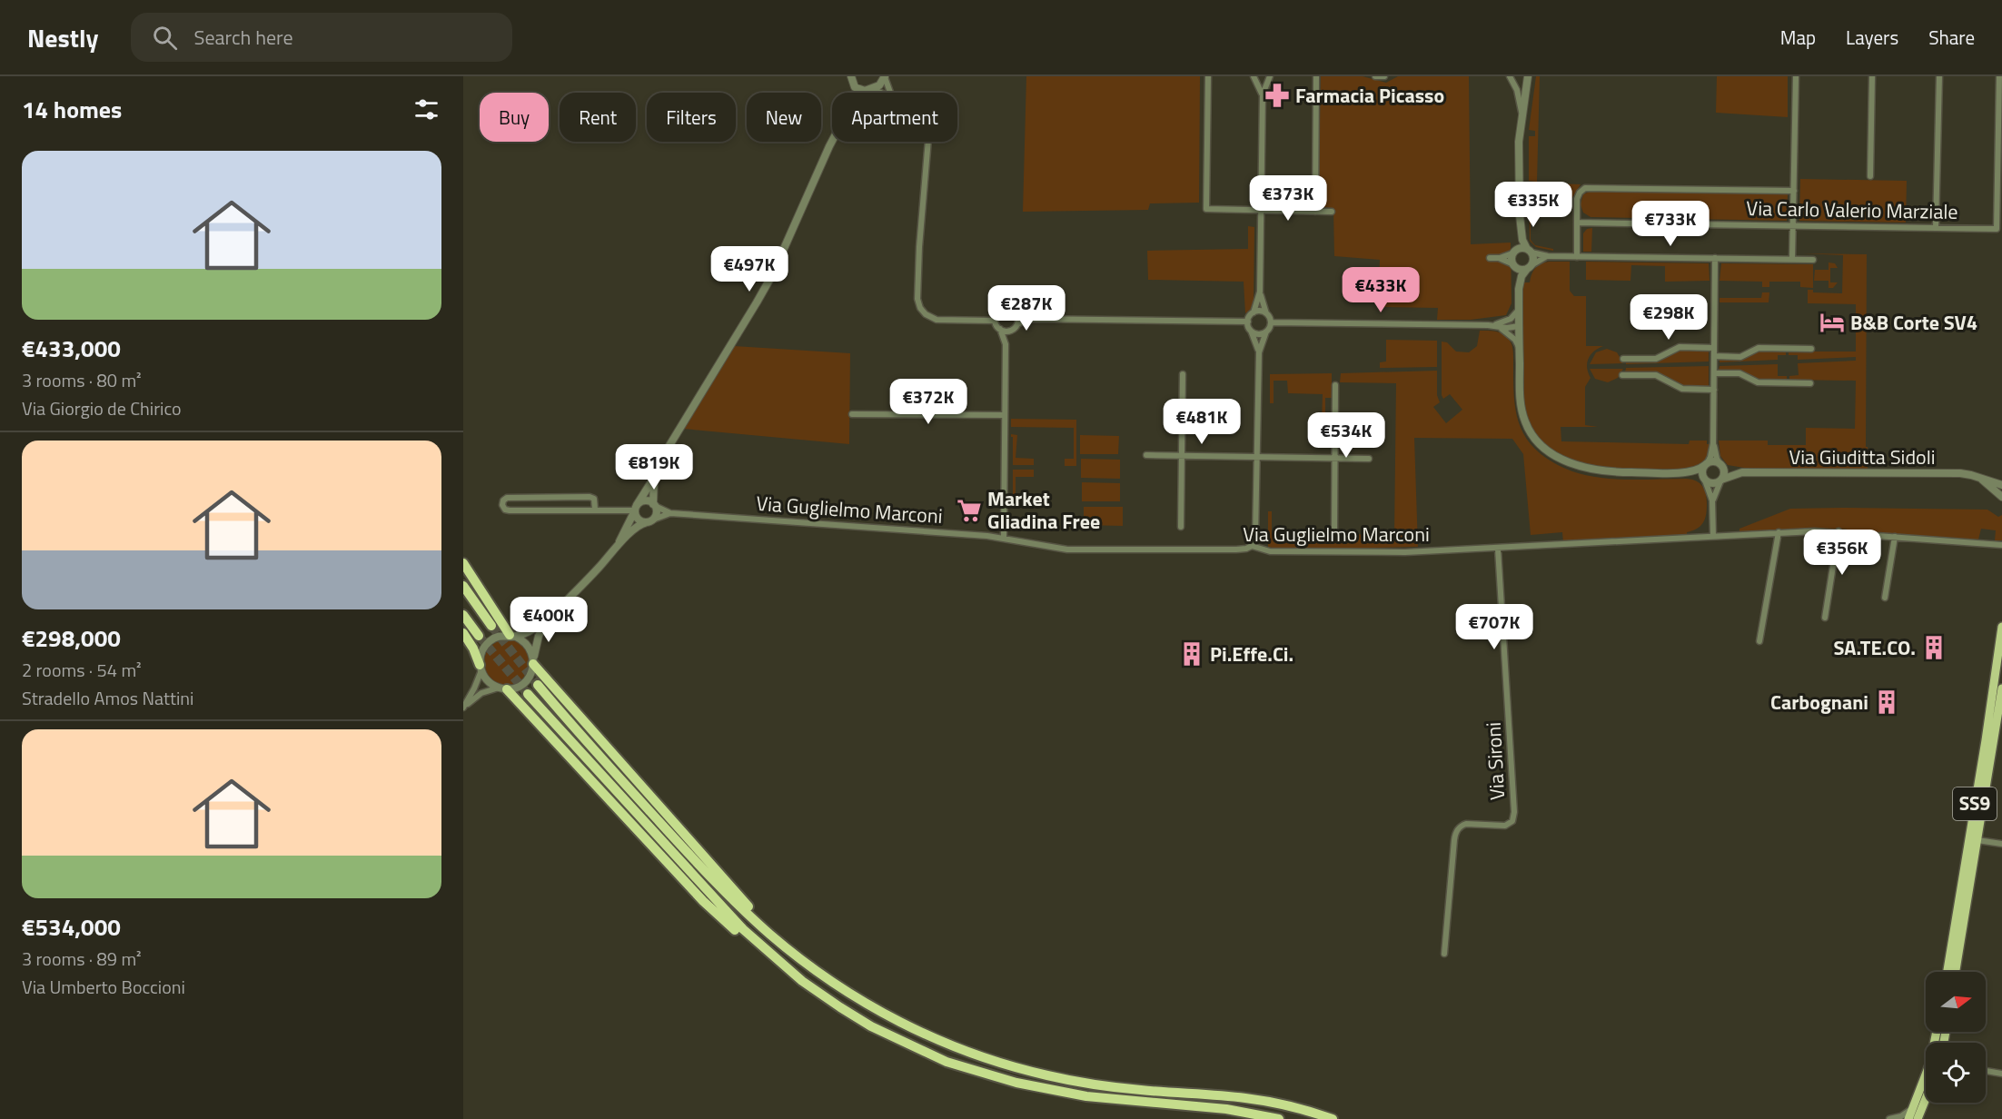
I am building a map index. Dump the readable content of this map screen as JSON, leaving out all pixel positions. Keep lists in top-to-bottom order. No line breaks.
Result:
{"streets":{"main road":["SS9"],"street":["Via Carlo Valerio Marziale","Via Giuditta Sidoli","Via Guglielmo Marconi","Via Sironi"]},"crossings":[["Via Guglielmo Marconi","Via Sironi"]],"places":{"pharmacy":["Farmacia Picasso"],"hotel":["B&B Corte SV4"],"supermarket":["Market Gliadina Free"],"building":["SA.TE.CO.","Pi.Effe.Ci.","Carbognani"]},"north":"right","page":{"header":"Nestly","search":"Search here","nav":["Map","Layers","Share"],"heading":"14 homes","chip":["Buy","Rent","Filters","New","Apartment"],"list":[{"name":"€433,000","note":"3 rooms · 80 m² · Via Giorgio de Chirico"},{"name":"€298,000","note":"2 rooms · 54 m² · Stradello Amos Nattini"},{"name":"€534,000","note":"3 rooms · 89 m² · Via Umberto Boccioni"}],"price":["€373K","€335K","€733K","€497K","€433K","€287K","€298K","€372K","€481K","€534K","€819K","€356K","€400K","€707K"]}}
